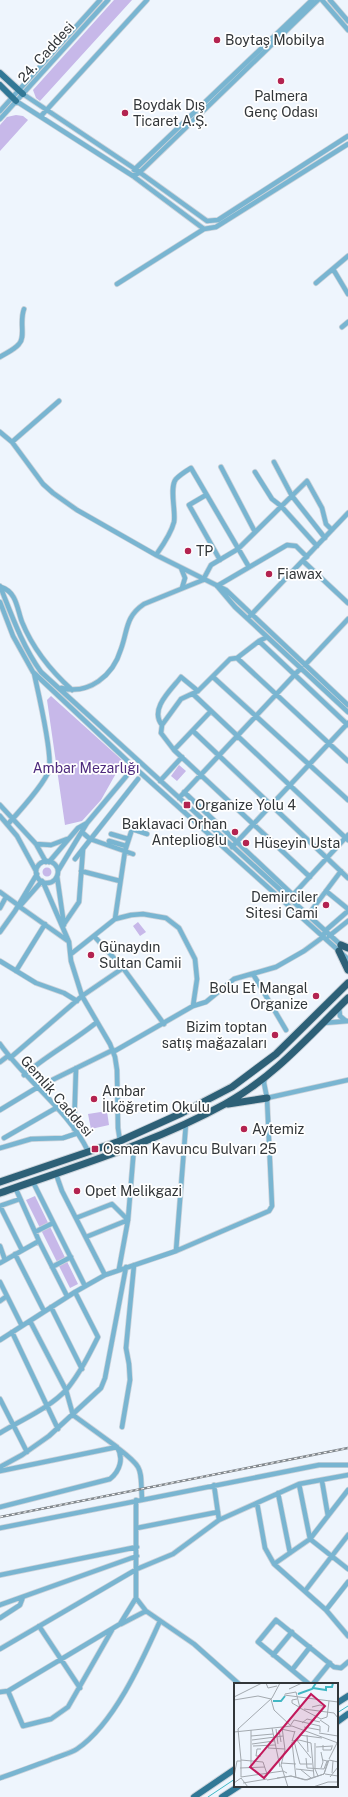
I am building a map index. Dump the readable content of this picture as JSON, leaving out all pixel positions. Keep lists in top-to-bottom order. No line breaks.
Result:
{"streets":{"street":["24. Caddesi","Gemlik Caddesi"]},"parks":["Ambar Mezarlığı"],"places":{"other":["Boytaş Mobilya","Palmera Genç Odası","Boydak Dış Ticaret A.Ş.","TP","Fiawax","Baklavaci Orhan Anteplioglu","Hüseyin Usta","Demirciler Sitesi Cami","Günaydın Sultan Camii","Bolu Et Mangal Organize","Bizim toptan satış mağazaları","Ambar İlköğretim Okulu","Aytemiz","Opet Melikgazi"],"transit":["Organize Yolu 4","Osman Kavuncu Bulvarı 25"]}}
